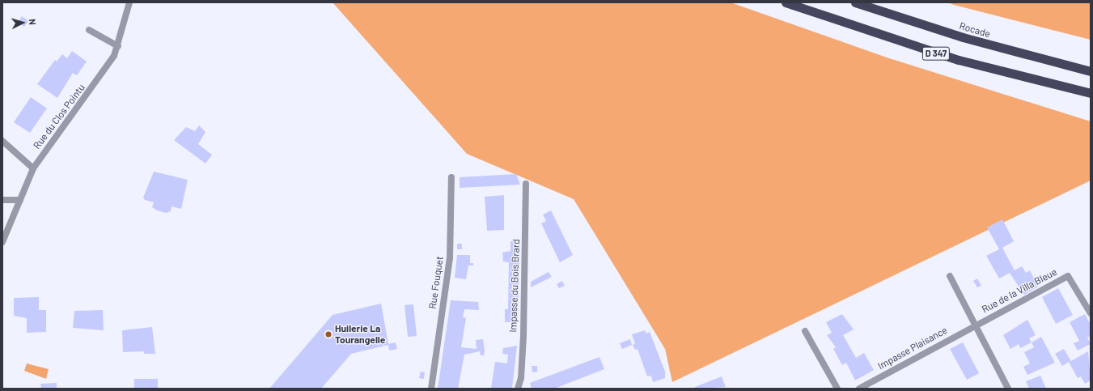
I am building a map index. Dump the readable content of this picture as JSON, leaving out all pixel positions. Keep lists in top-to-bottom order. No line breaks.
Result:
{"streets":{"highway":["Rocade","D 347"],"street":["Rue du Clos Pointu","Rue Fouquet","Impasse du Bois Brard","Rue de la Villa Bleue","Impasse Plaisance"]},"crossings":[["Rue de la Villa Bleue","Impasse Plaisance"]],"places":["Huilerie La Tourangelle"],"north":"right"}
